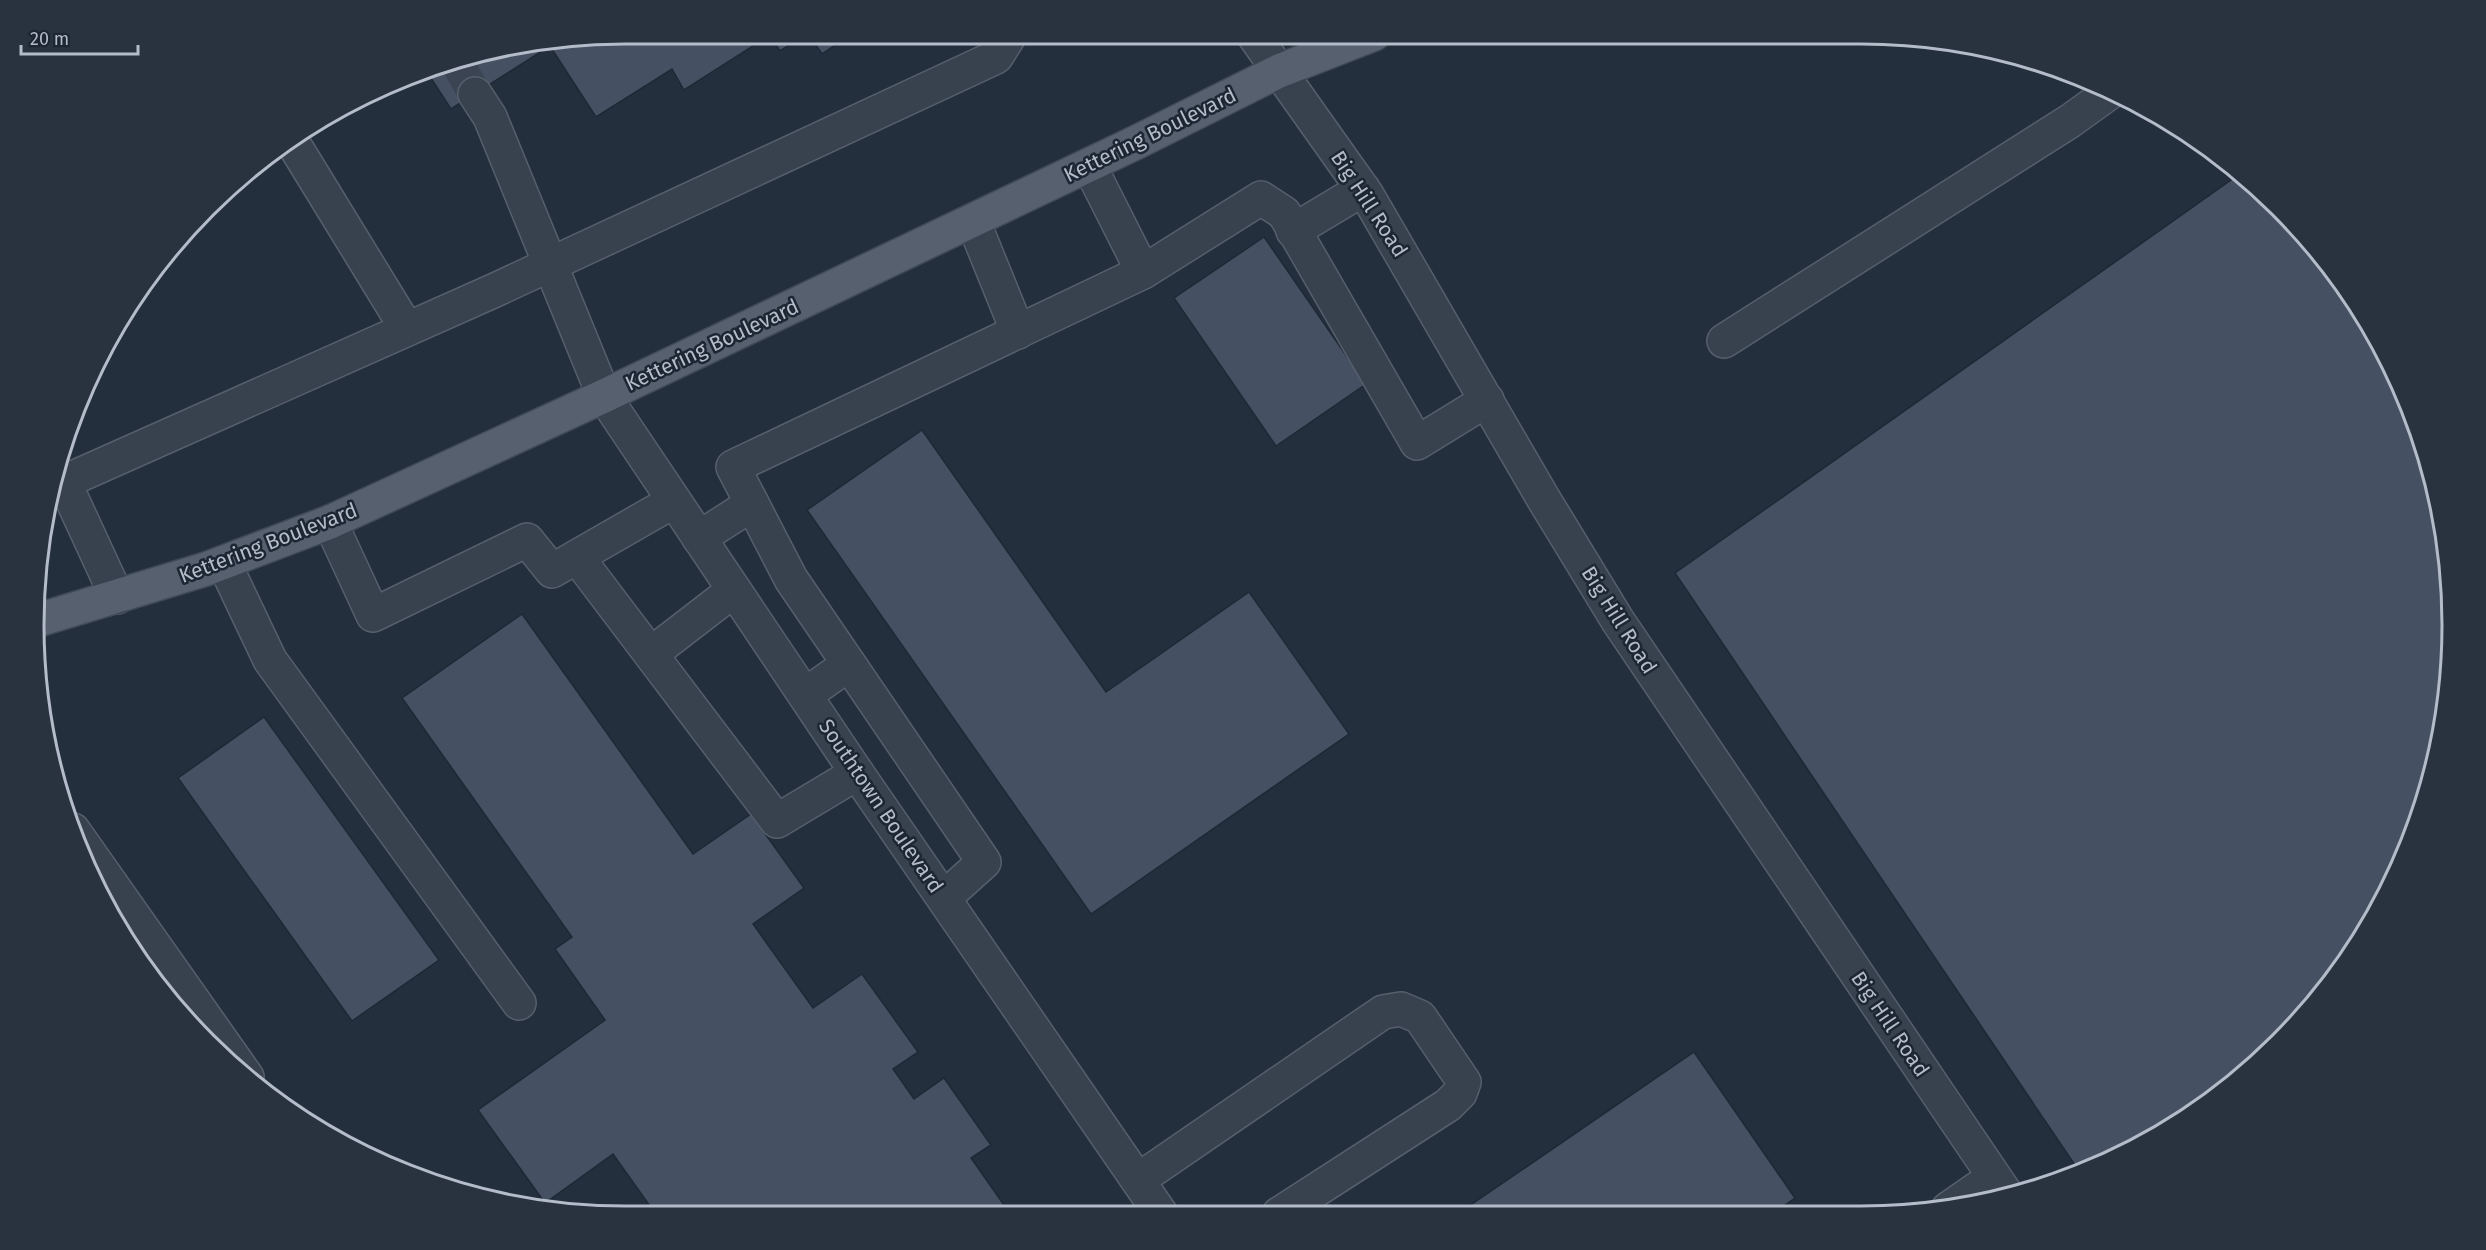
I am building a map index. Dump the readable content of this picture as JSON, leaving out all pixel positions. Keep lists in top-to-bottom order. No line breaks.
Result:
{"streets":{"main road":["Kettering Boulevard"],"street":["Big Hill Road","Southtown Boulevard"]},"crossings":[["Kettering Boulevard","Big Hill Road"],["Kettering Boulevard","Southtown Boulevard"]],"scale_bar":"20 m"}
